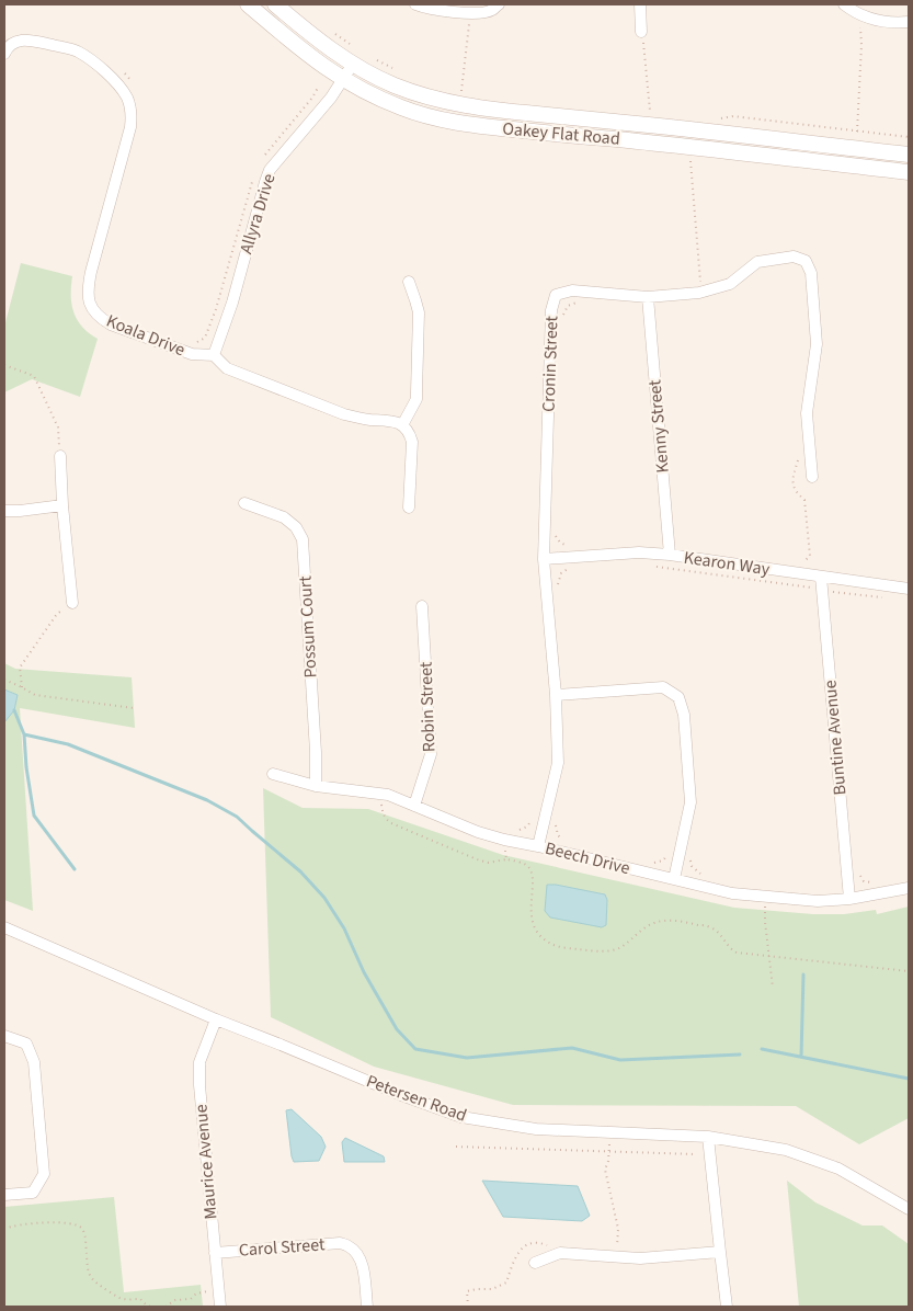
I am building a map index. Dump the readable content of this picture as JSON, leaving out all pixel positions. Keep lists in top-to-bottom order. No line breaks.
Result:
{"streets":{"main road":["Oakey Flat Road"],"street":["Allyra Drive","Koala Drive","Cronin Street","Kenny Street","Kearon Way","Possum Court","Robin Street","Buntine Avenue","Beech Drive","Petersen Road","Maurice Avenue","Carol Street"]},"crossings":[["Oakey Flat Road","Allyra Drive"],["Allyra Drive","Koala Drive"],["Cronin Street","Kenny Street"],["Cronin Street","Kearon Way"],["Cronin Street","Beech Drive"],["Kenny Street","Kearon Way"],["Kearon Way","Buntine Avenue"],["Possum Court","Beech Drive"],["Robin Street","Beech Drive"],["Buntine Avenue","Beech Drive"],["Petersen Road","Maurice Avenue"],["Maurice Avenue","Carol Street"]]}
